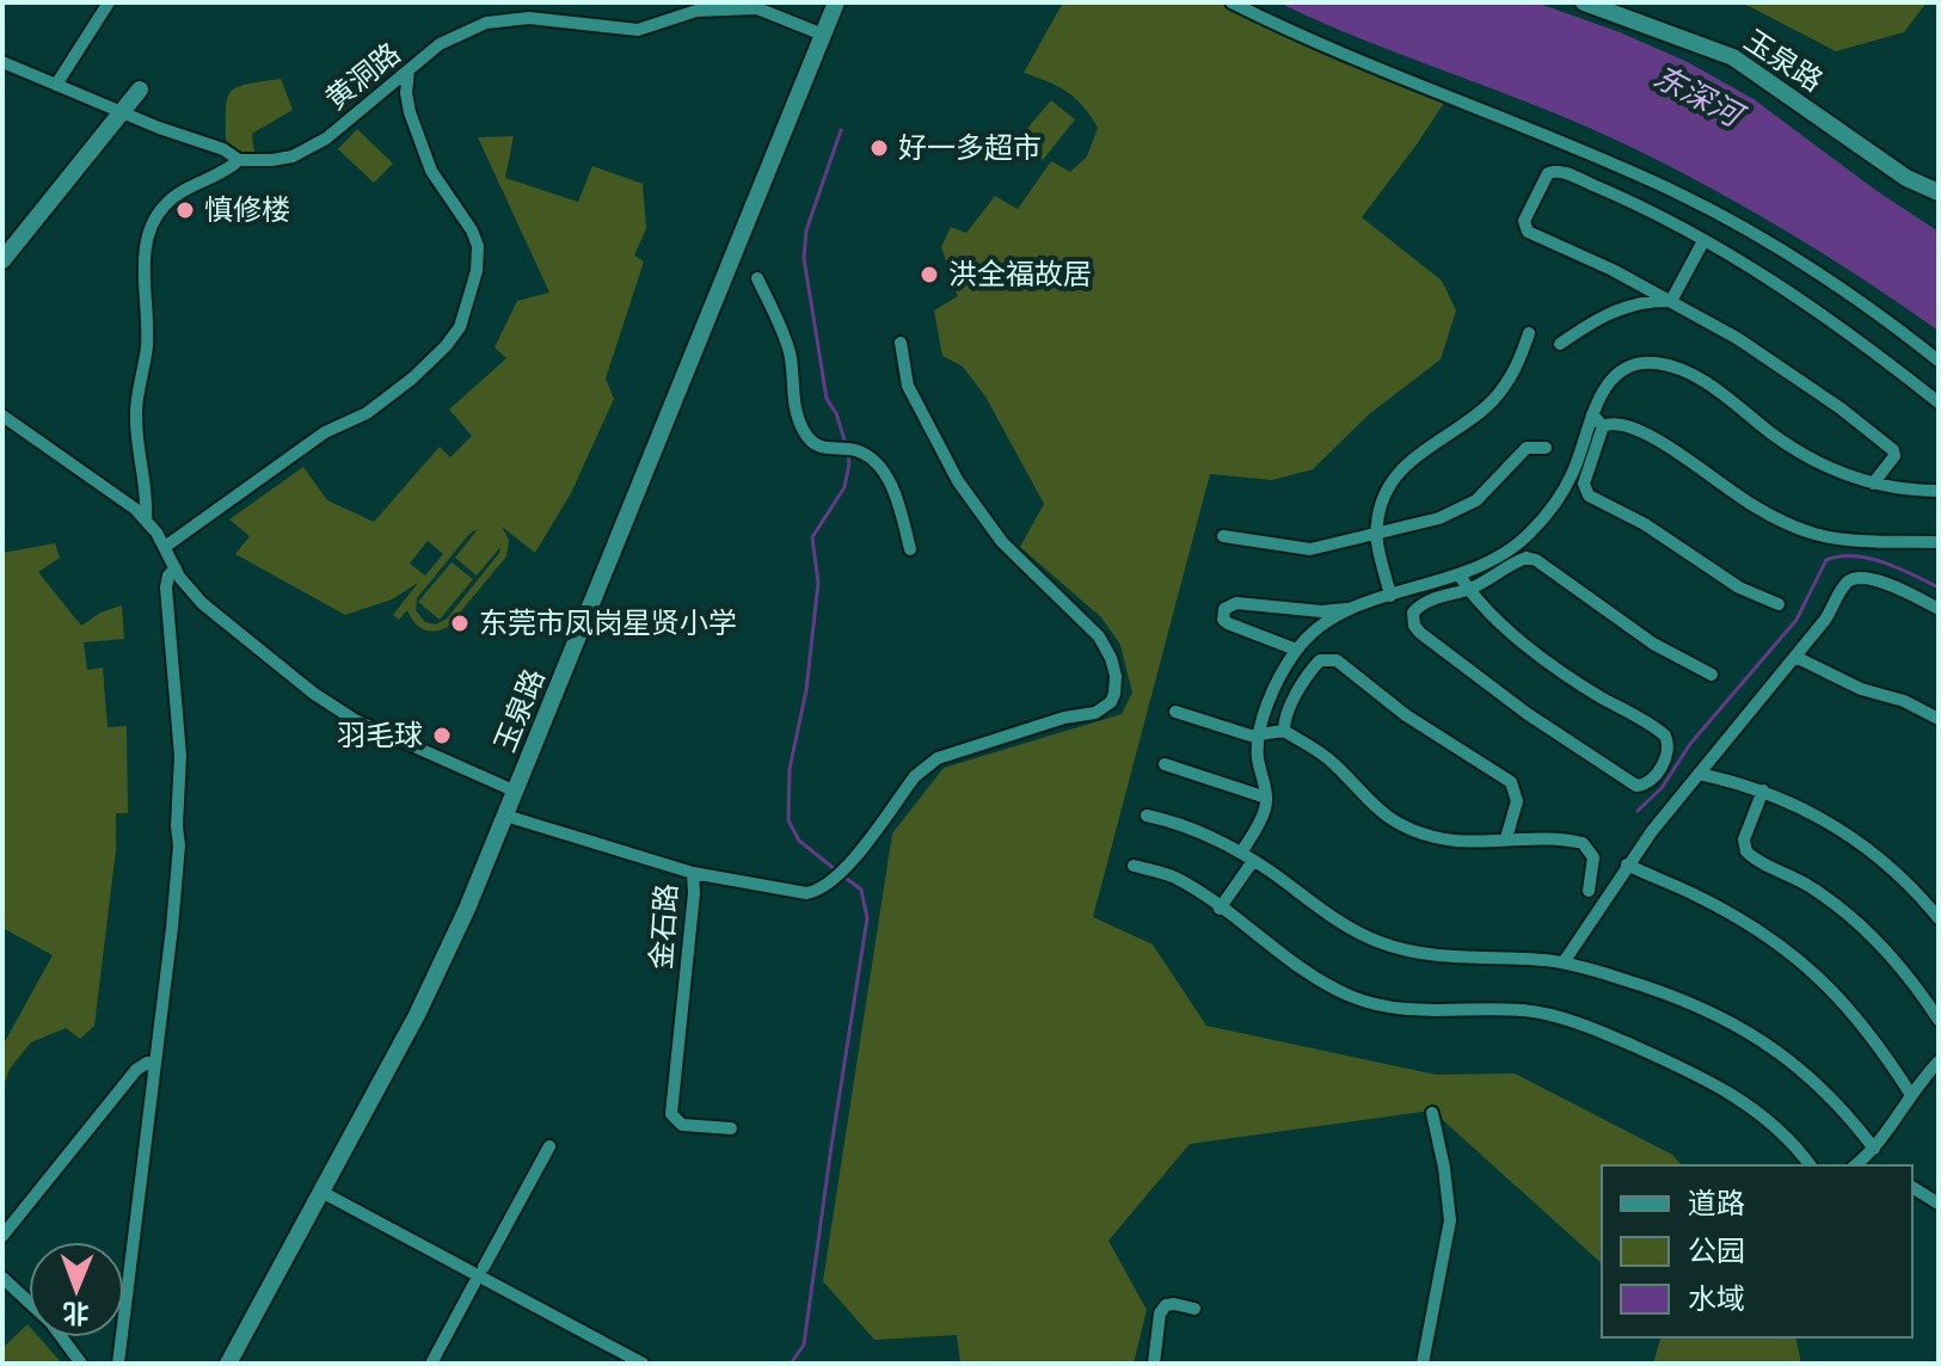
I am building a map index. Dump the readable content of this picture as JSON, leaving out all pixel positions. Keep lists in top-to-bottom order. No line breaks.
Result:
{"streets":{"street":["玉泉路","黄洞路","金石路"]},"crossings":[["玉泉路","黄洞路"],["玉泉路","金石路"]],"water":["东深河"],"places":["好一多超市","慎修楼","洪全福故居","东莞市凤岗星贤小学","羽毛球"],"legend":["道路","公园","水域"],"north":"bottom"}
